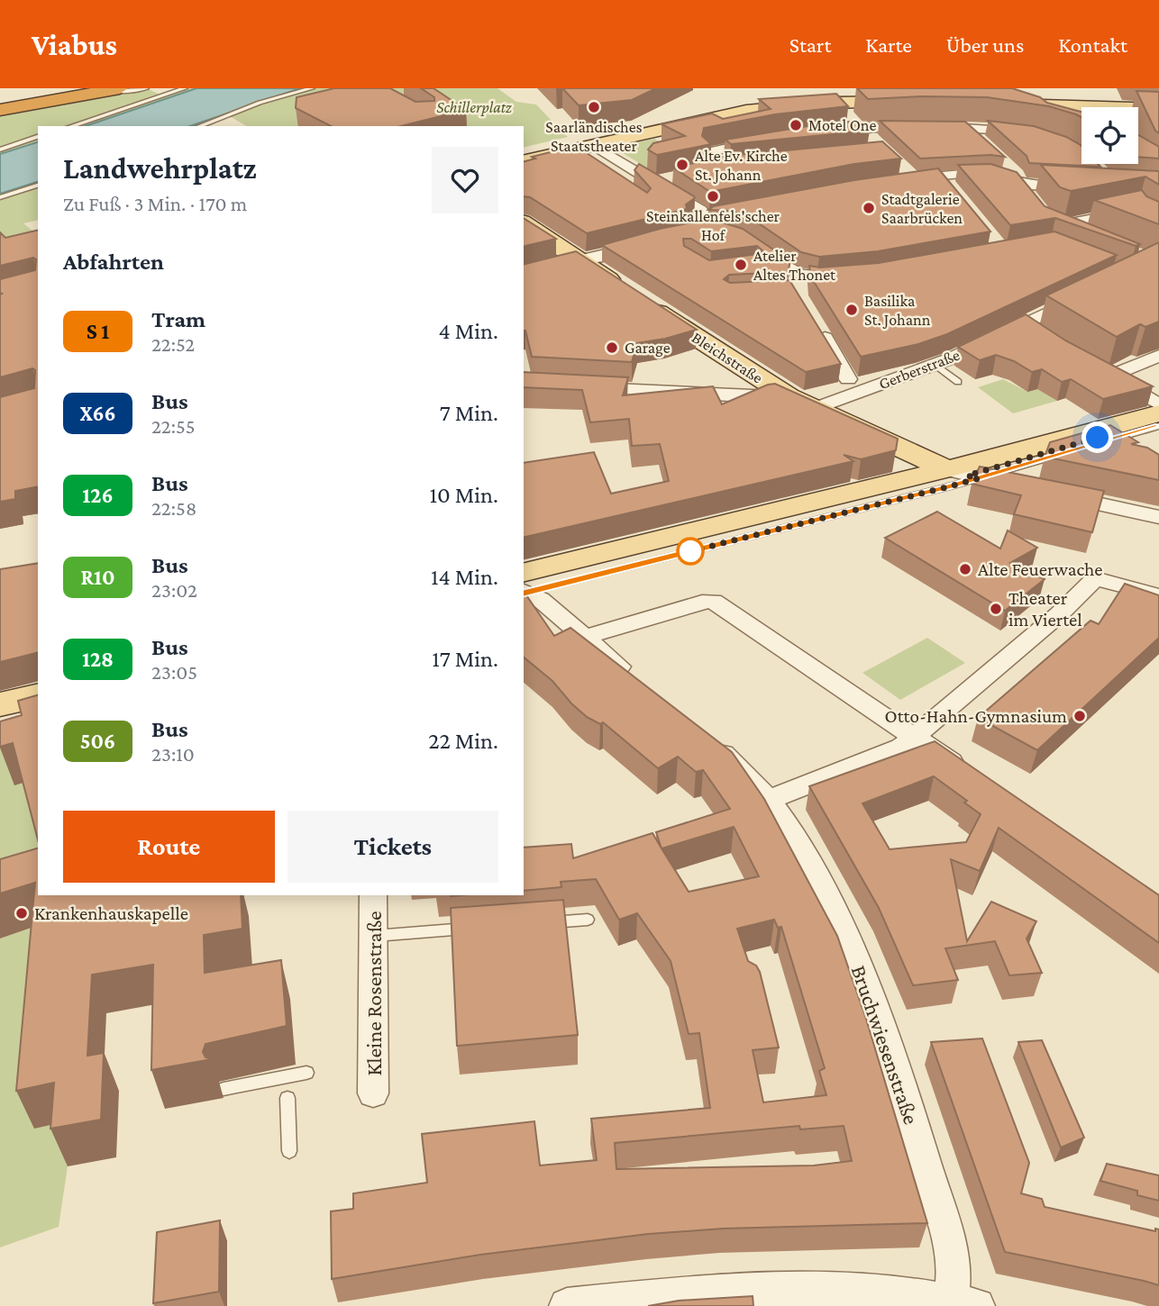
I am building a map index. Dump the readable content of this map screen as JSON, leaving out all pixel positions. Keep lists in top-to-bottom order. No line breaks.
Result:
{"streets":{"main road":["Bleichstraße"],"street":["Gerberstraße","Kleine Rosenstraße","Bruchwiesenstraße"]},"crossings":[["Bleichstraße","Gerberstraße"]],"parks":["Schillerplatz"],"places":["Saarländisches Staatstheater","Motel One","Alte Ev. Kirche St. Johann","Steinkallenfels'scher Hof","Stadtgalerie Saarbrücken","Atelier Altes Thonet","Basilika St. Johann","Garage","Alte Feuerwache","Theater im Viertel","Otto-Hahn-Gymnasium","Krankenhauskapelle"],"page":{"header":"Viabus","nav":["Start","Karte","Über uns","Kontakt"],"heading":[["Landwehrplatz","Zu Fuß · 3 Min. · 170 m"],"Abfahrten"],"list":[{"mark":"S 1","name":"Tram","note":"22:52","value":"4 Min."},{"mark":"X66","name":"Bus","note":"22:55","value":"7 Min."},{"mark":"126","name":"Bus","note":"22:58","value":"10 Min."},{"mark":"R10","name":"Bus","note":"23:02","value":"14 Min."},{"mark":"128","name":"Bus","note":"23:05","value":"17 Min."},{"mark":"506","name":"Bus","note":"23:10","value":"22 Min."}],"buttons":["Route","Tickets"]}}
